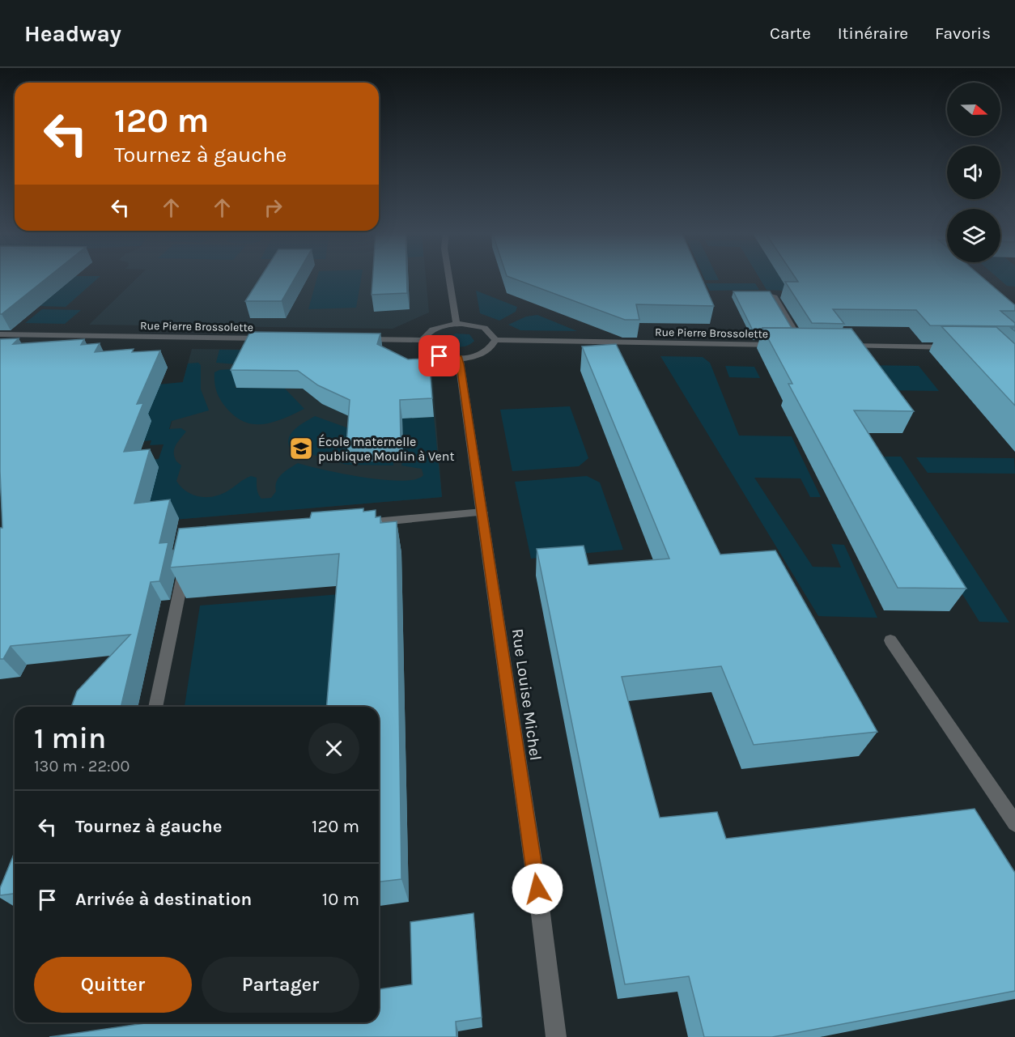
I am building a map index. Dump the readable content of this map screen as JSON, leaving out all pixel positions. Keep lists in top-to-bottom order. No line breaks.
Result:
{"streets":{"street":["Rue Pierre Brossolette","Rue Louise Michel"]},"places":{"school or university":["École maternelle publique Moulin à Vent"]},"north":"right","page":{"header":"Headway","nav":["Carte","Itinéraire","Favoris"],"turn":["120 m","Tournez à gauche"],"heading":["1 min","130 m · 22:00"],"list":[{"name":"Tournez à gauche","value":"120 m"},{"name":"Arrivée à destination","value":"10 m"}],"buttons":["Quitter","Partager"]}}
